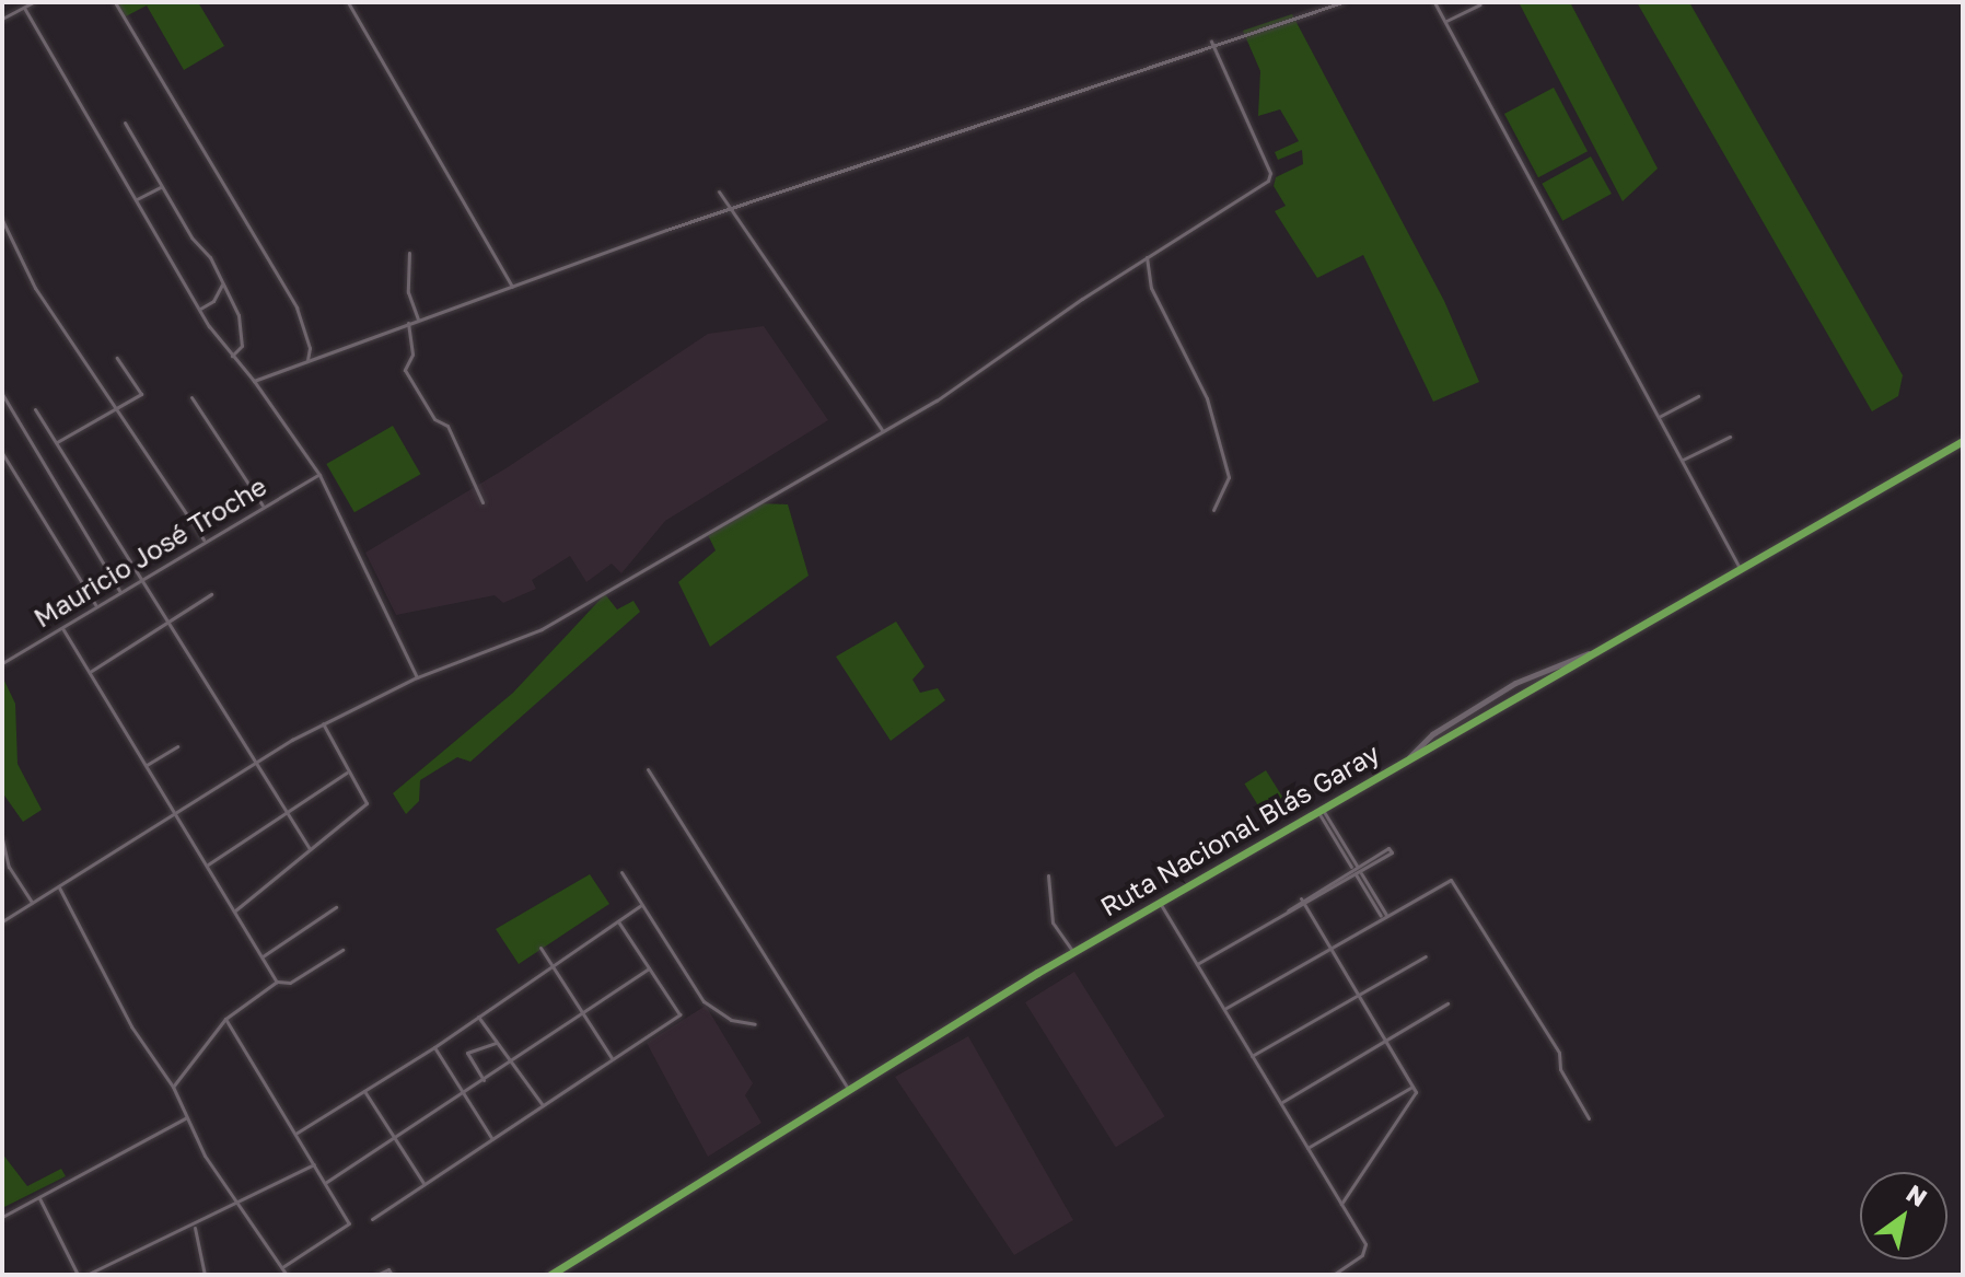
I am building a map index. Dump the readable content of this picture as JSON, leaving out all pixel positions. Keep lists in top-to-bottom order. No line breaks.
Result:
{"streets":{"highway":["Ruta Nacional Blás Garay"],"street":["Mauricio José Troche"]},"north":"top right"}
